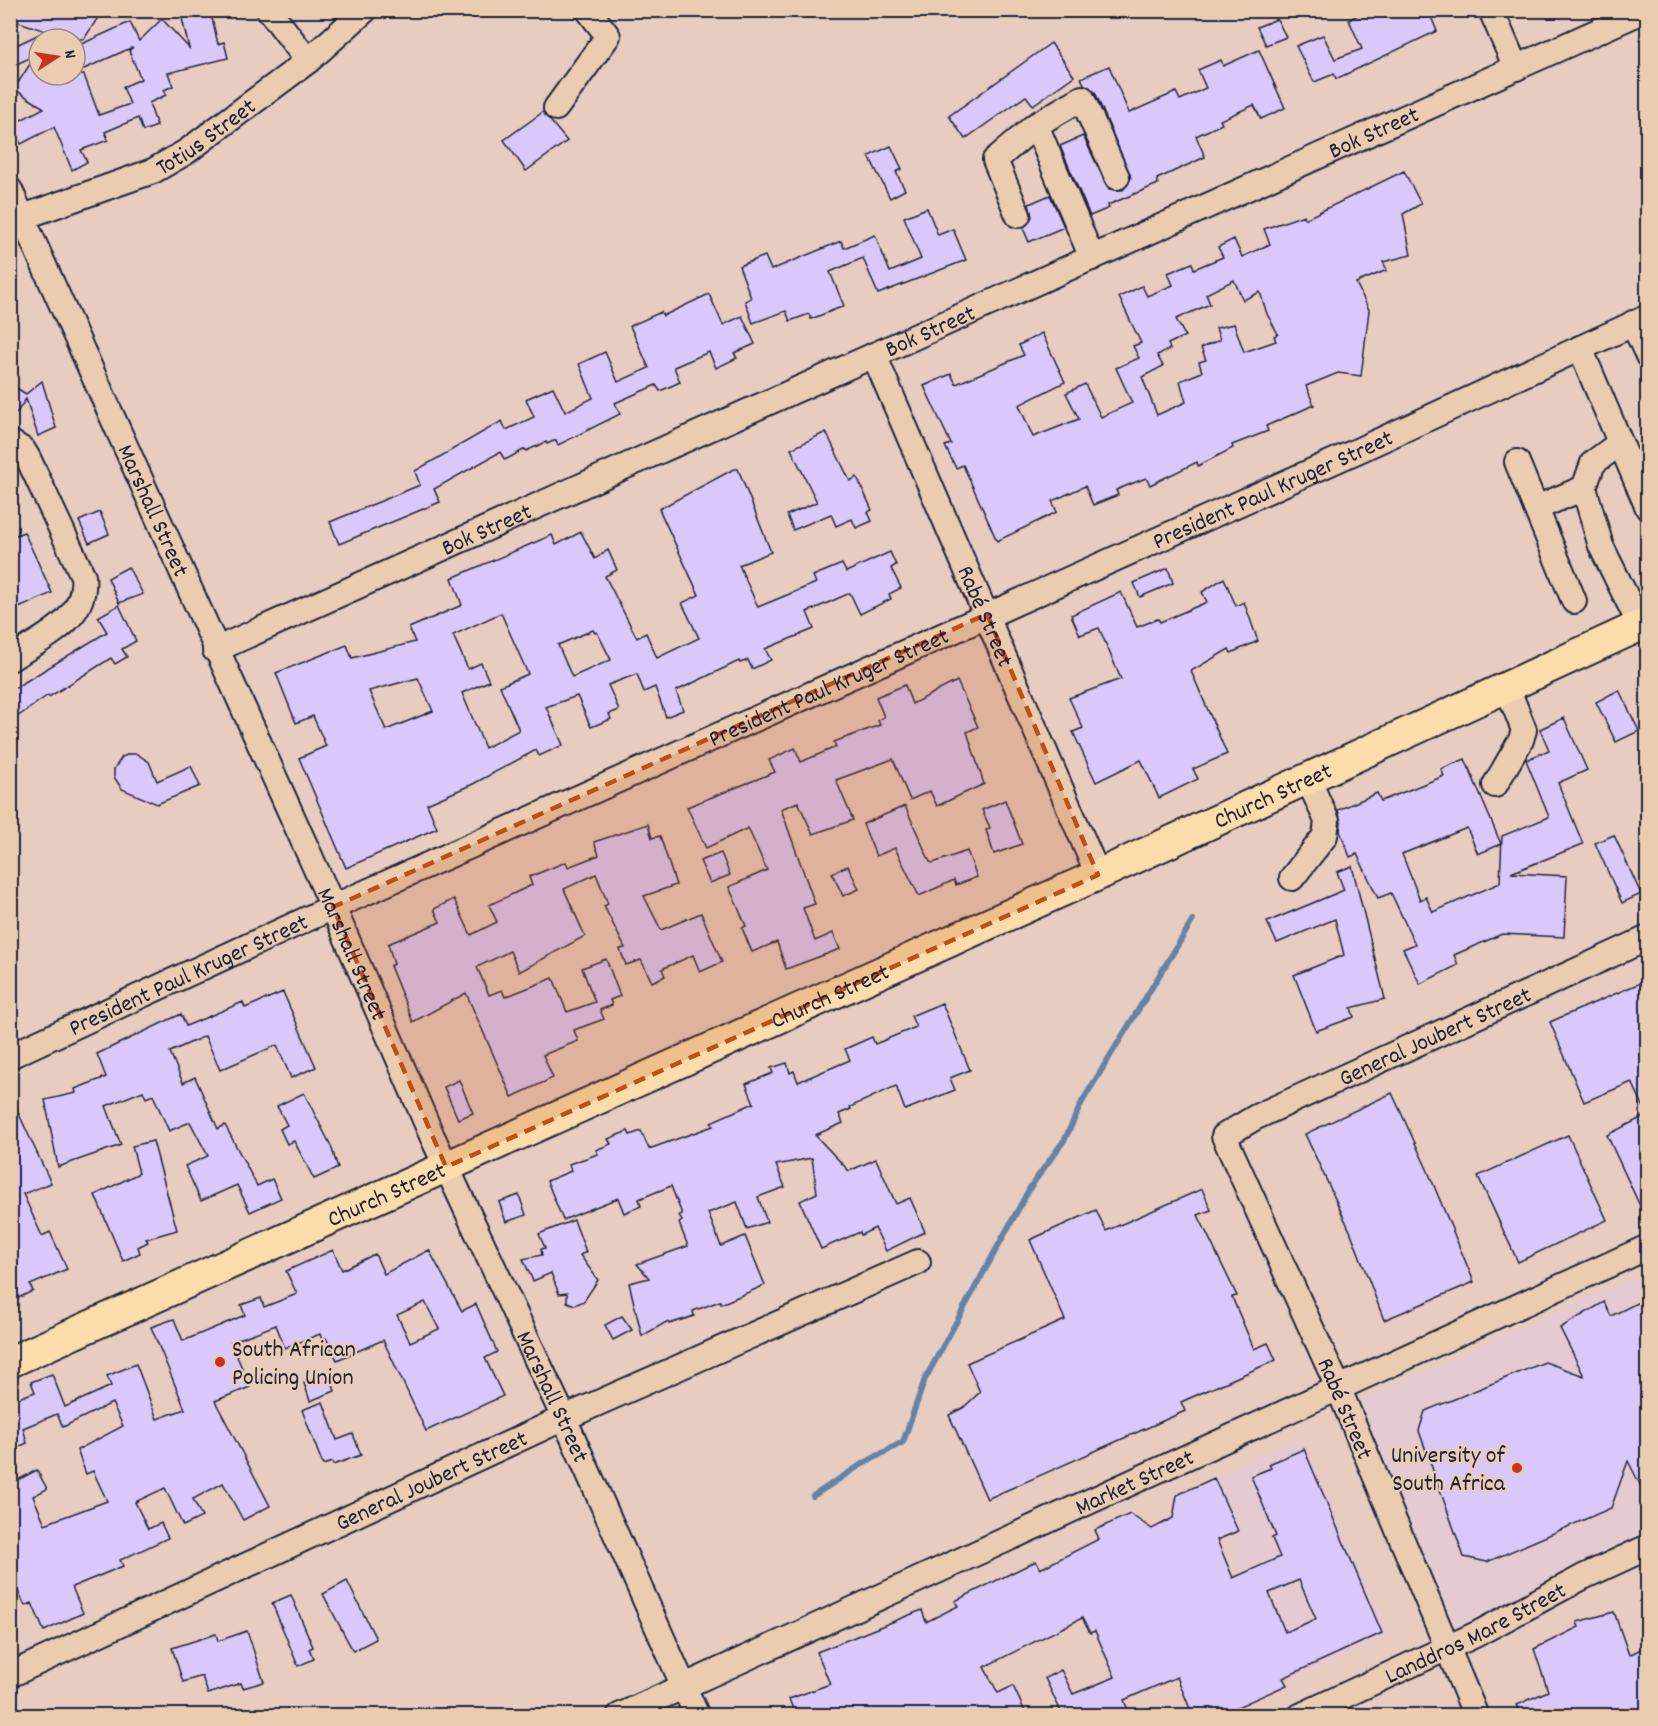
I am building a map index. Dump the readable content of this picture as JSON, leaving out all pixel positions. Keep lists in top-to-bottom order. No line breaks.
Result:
{"streets":{"main road":["Church Street"],"street":["Bok Street","Totius Street","President Paul Kruger Street","Marshall Street","Rabé Street","General Joubert Street","Market Street","Landdros Mare Street"]},"crossings":[["Bok Street","Marshall Street"],["Bok Street","Rabé Street"],["Totius Street","Marshall Street"],["President Paul Kruger Street","Marshall Street"],["President Paul Kruger Street","Rabé Street"],["Marshall Street","Church Street"],["Marshall Street","General Joubert Street"],["Marshall Street","Market Street"],["Rabé Street","Church Street"],["Rabé Street","General Joubert Street"],["Rabé Street","Market Street"],["Rabé Street","Landdros Mare Street"]],"places":["South African Policing Union","University of South Africa"],"north":"right"}
